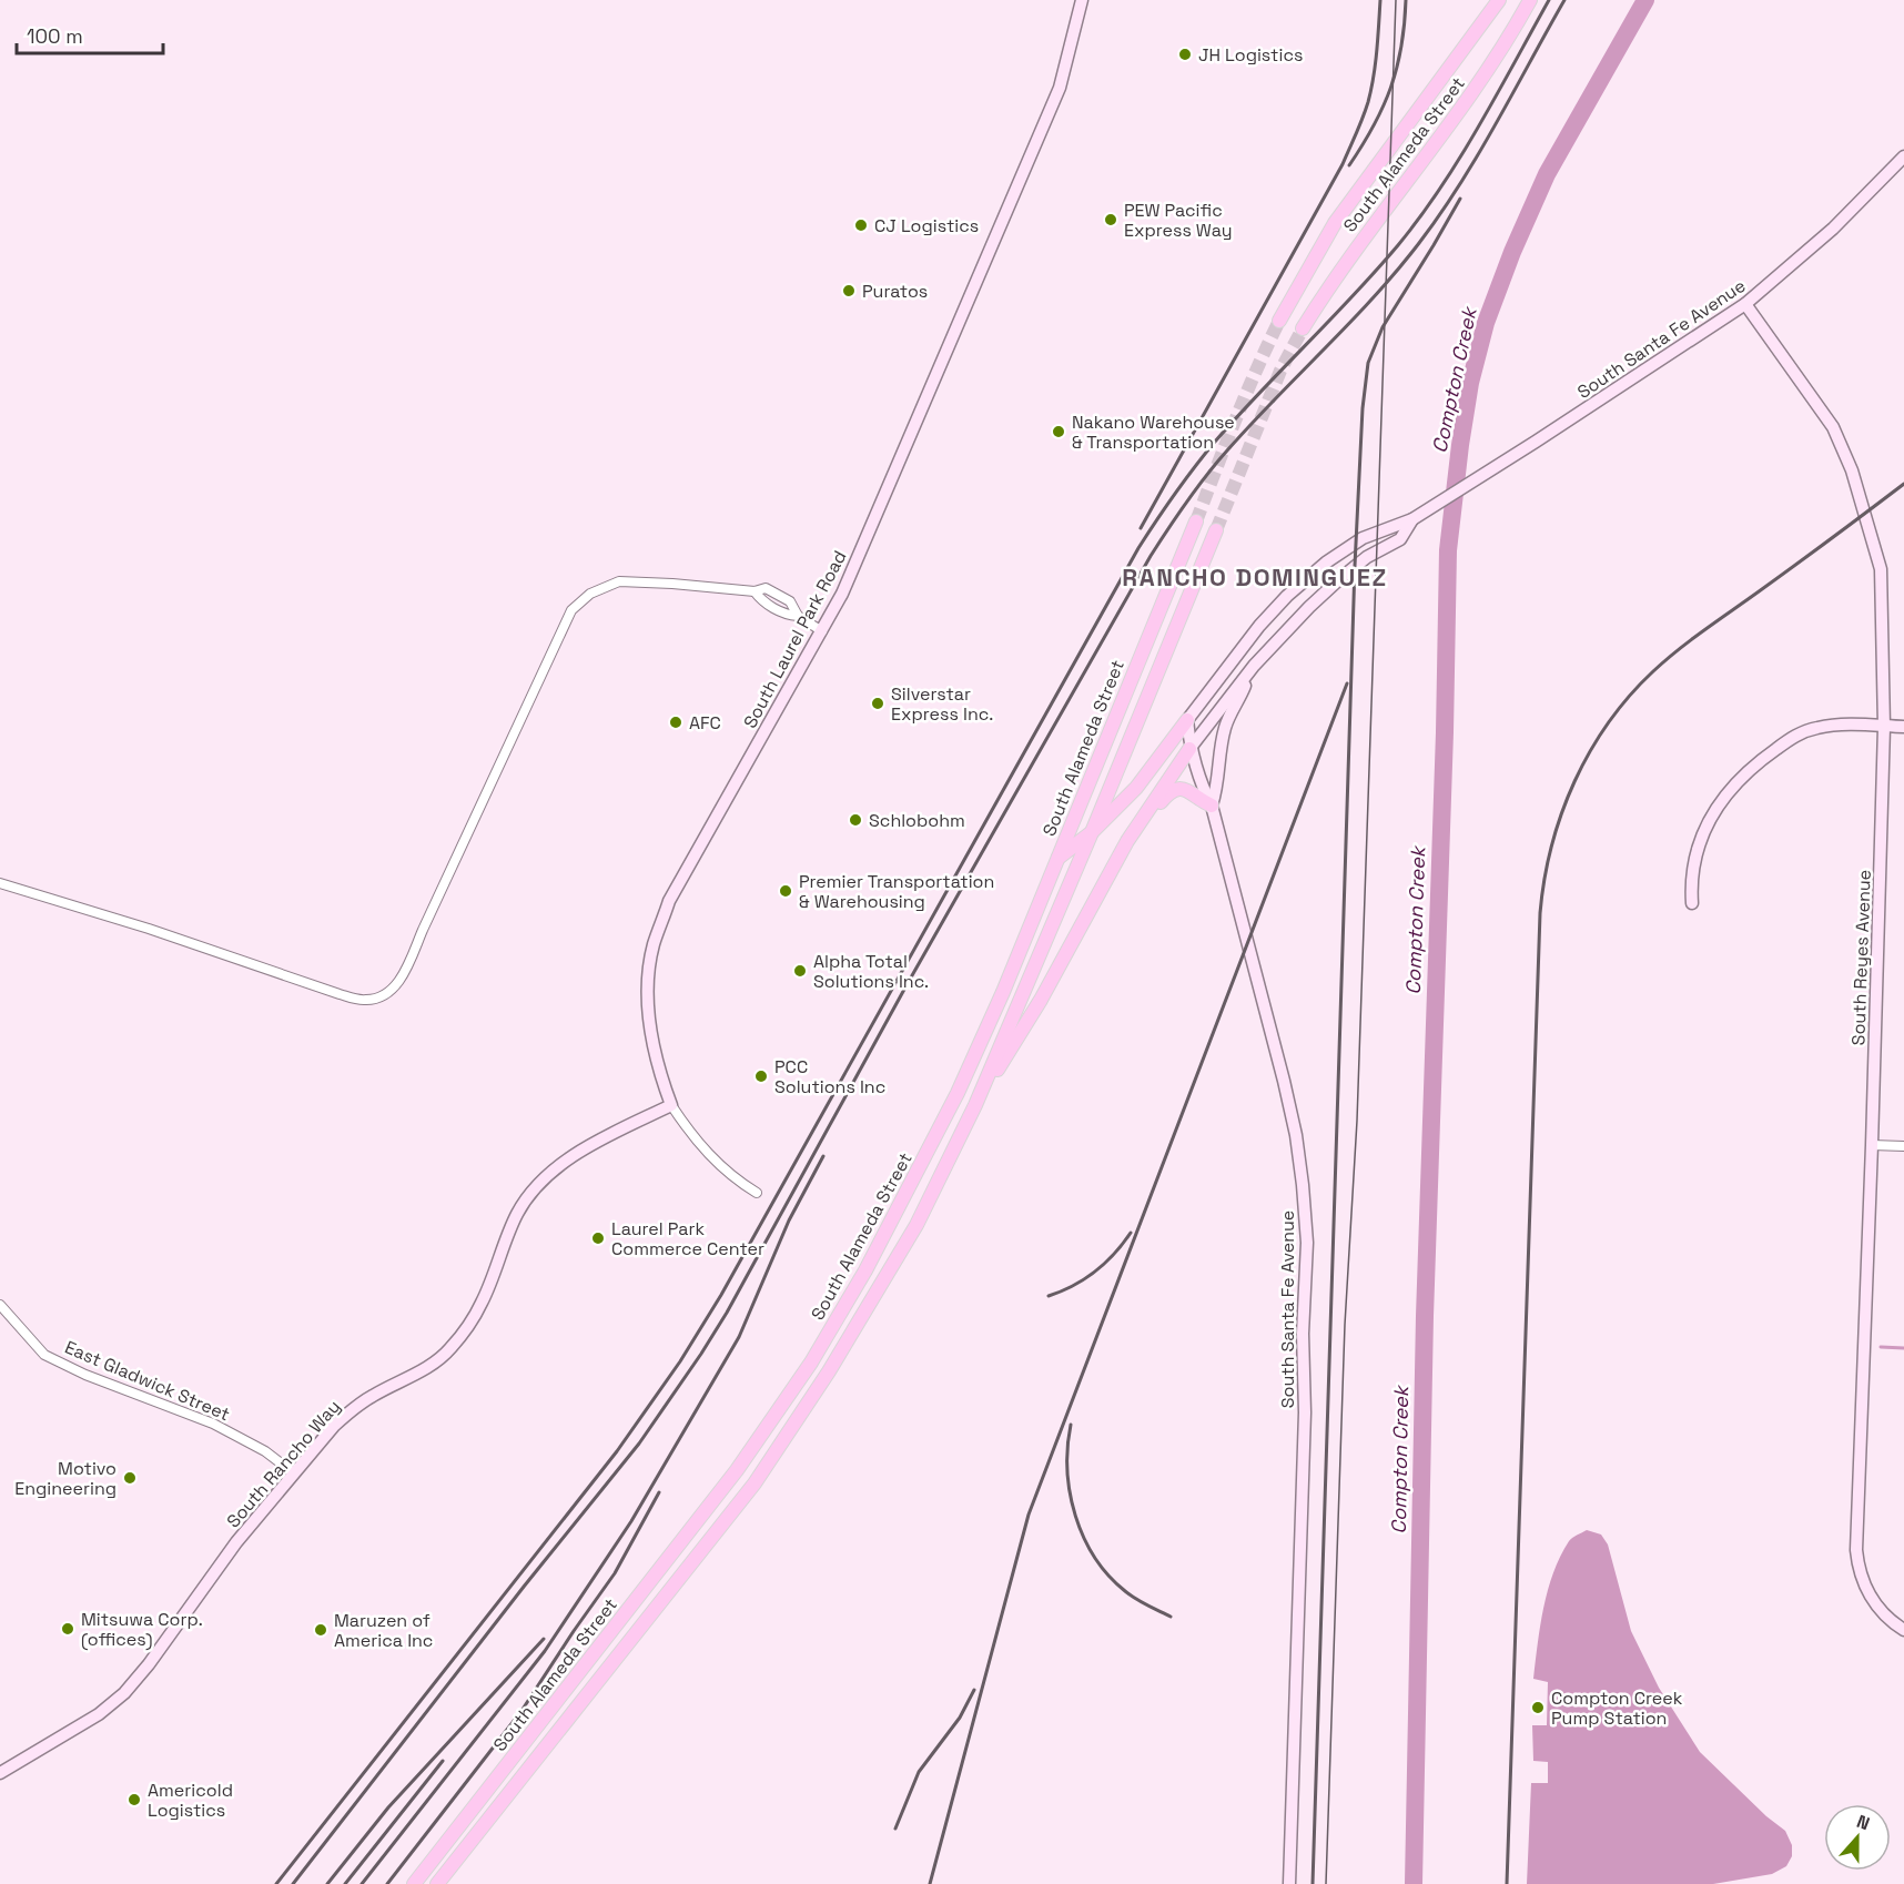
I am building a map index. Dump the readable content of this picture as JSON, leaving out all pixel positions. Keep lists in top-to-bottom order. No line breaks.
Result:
{"streets":{"main road":["South Alameda Street"],"street":["South Santa Fe Avenue","South Laurel Park Road","South Reyes Avenue","East Gladwick Street","South Rancho Way"]},"crossings":[["South Santa Fe Avenue","South Reyes Avenue"],["South Laurel Park Road","South Rancho Way"],["East Gladwick Street","South Rancho Way"]],"districts":["RANCHO DOMINGUEZ"],"water":["Compton Creek"],"places":["JH Logistics","PEW Pacific Express Way","CJ Logistics","Puratos","Nakano Warehouse & Transportation","Silverstar Express Inc.","AFC","Schlobohm","Premier Transportation & Warehousing","Alpha Total Solutions Inc.","PCC Solutions Inc","Laurel Park Commerce Center","Motivo Engineering","Mitsuwa Corp. (offices)","Maruzen of America Inc","Compton Creek Pump Station","Americold Logistics"],"scale_bar":"100 m","north":"top"}
